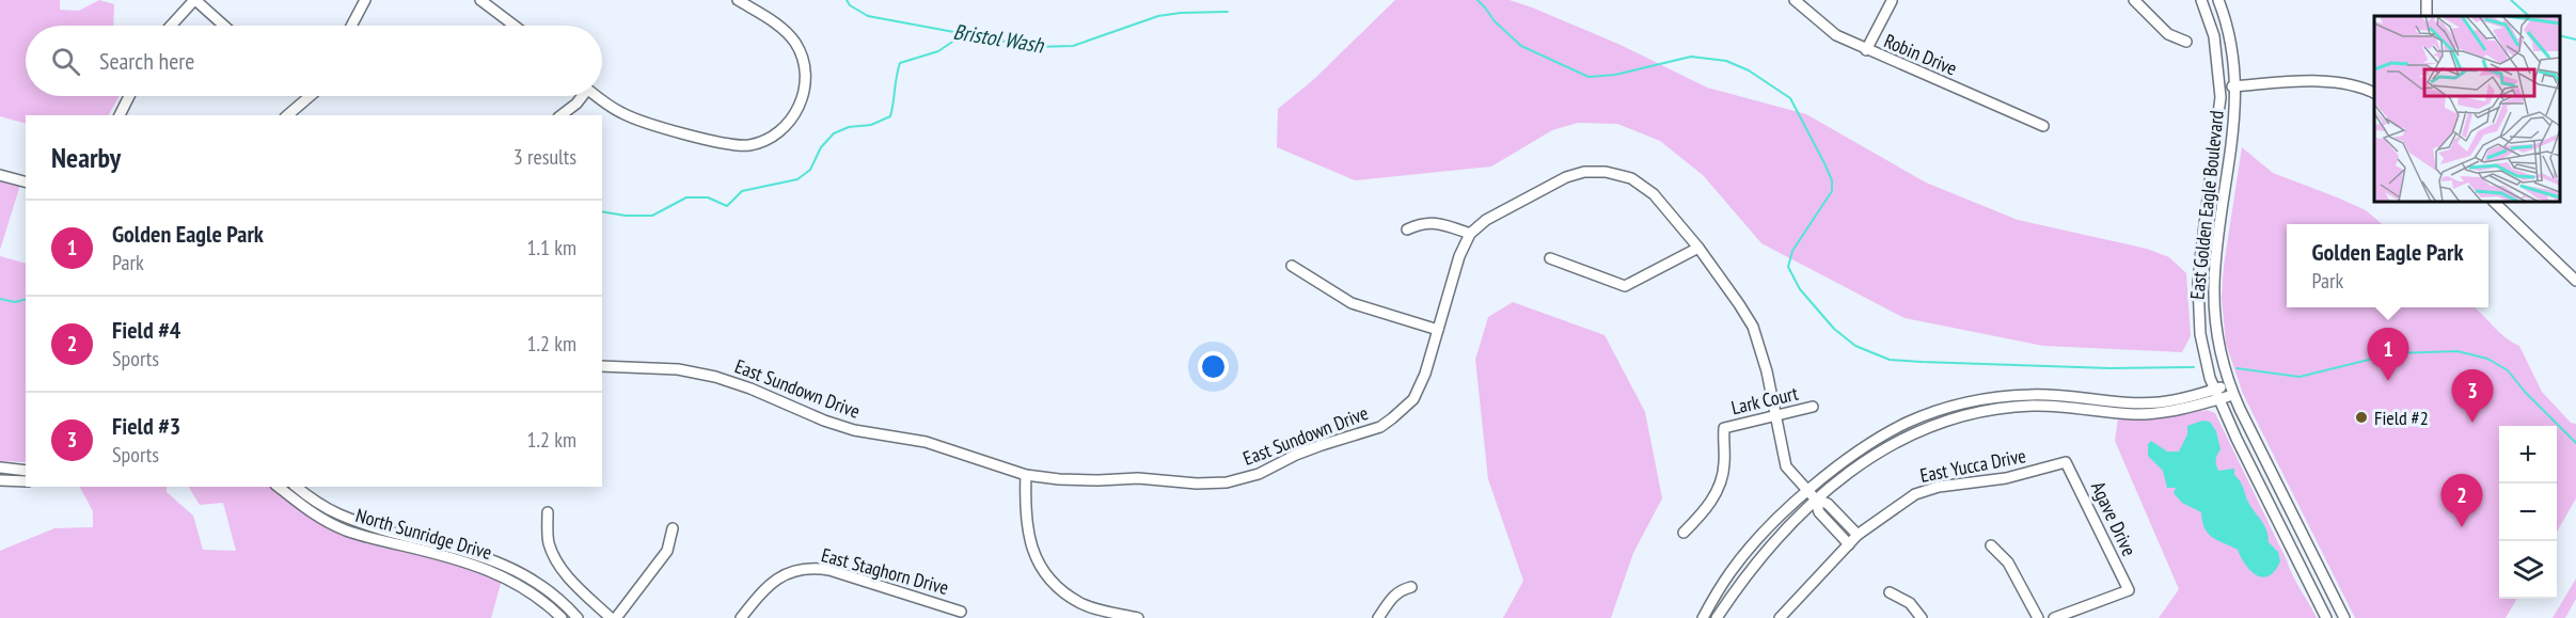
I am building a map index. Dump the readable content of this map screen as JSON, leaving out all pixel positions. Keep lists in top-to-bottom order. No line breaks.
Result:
{"streets":{"street":["Robin Drive","East Golden Eagle Boulevard","East Sundown Drive","Lark Court","East Yucca Drive","Agave Drive","North Sunridge Drive","East Staghorn Drive"]},"crossings":[["East Yucca Drive","Agave Drive"]],"water":["Bristol Wash"],"places":["Field #2"],"page":{"search":"Search here","heading":["Nearby","3 results"],"list":[{"mark":"1","name":"Golden Eagle Park","note":"Park","value":"1.1 km"},{"mark":"2","name":"Field #4","note":"Sports","value":"1.2 km"},{"mark":"3","name":"Field #3","note":"Sports","value":"1.2 km"}],"popup":["Golden Eagle Park","Park"],"pins":["1","3","2"],"map_buttons":["+","−"]}}
